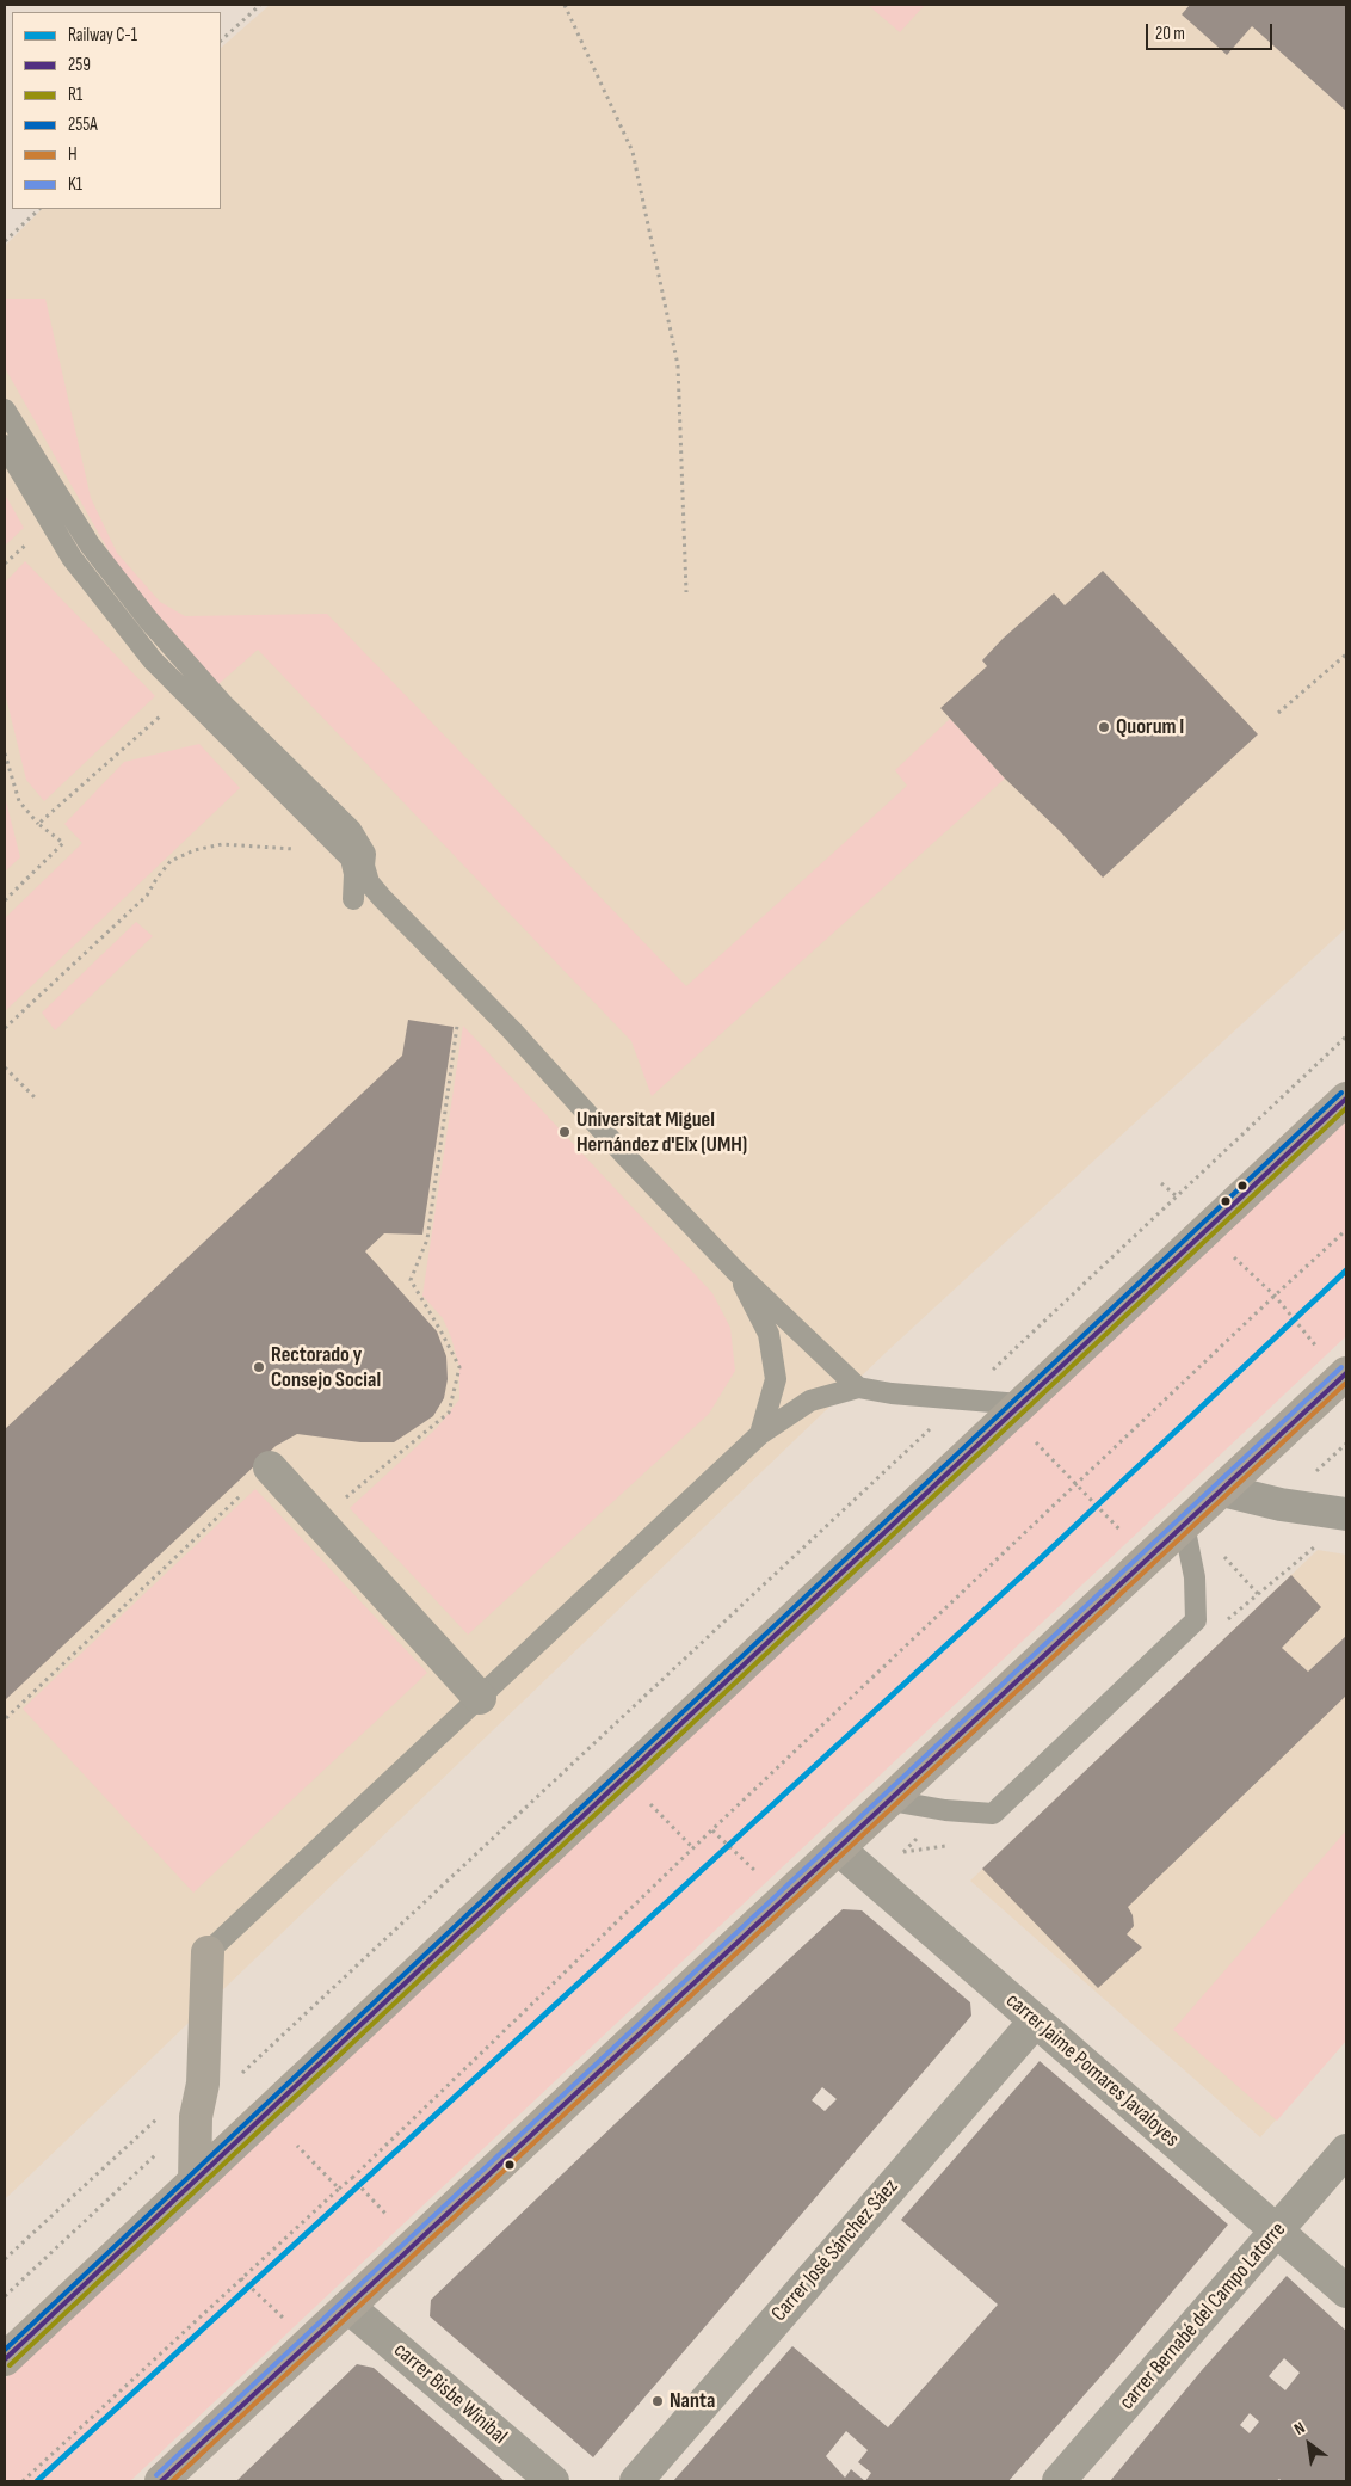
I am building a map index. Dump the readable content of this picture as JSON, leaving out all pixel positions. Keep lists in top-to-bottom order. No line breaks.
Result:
{"streets":{"street":["carrer Jaime Pomares Javaloyes","Carrer José Sánchez Sáez","carrer Bernabé del Campo Latorre","carrer Bisbe Winibal"]},"crossings":[["carrer Jaime Pomares Javaloyes","Carrer José Sánchez Sáez"],["carrer Jaime Pomares Javaloyes","carrer Bernabé del Campo Latorre"]],"places":["Quorum I","Universitat Miguel Hernández d'Elx (UMH)","Rectorado y Consejo Social","Nanta"],"lines":["transit line 255A","transit line 259","transit line R1","rail line C-1","transit line K1","transit line H"],"legend":["Railway C-1","259","R1","255A","H","K1"],"scale_bar":"20 m","north":"top left"}
